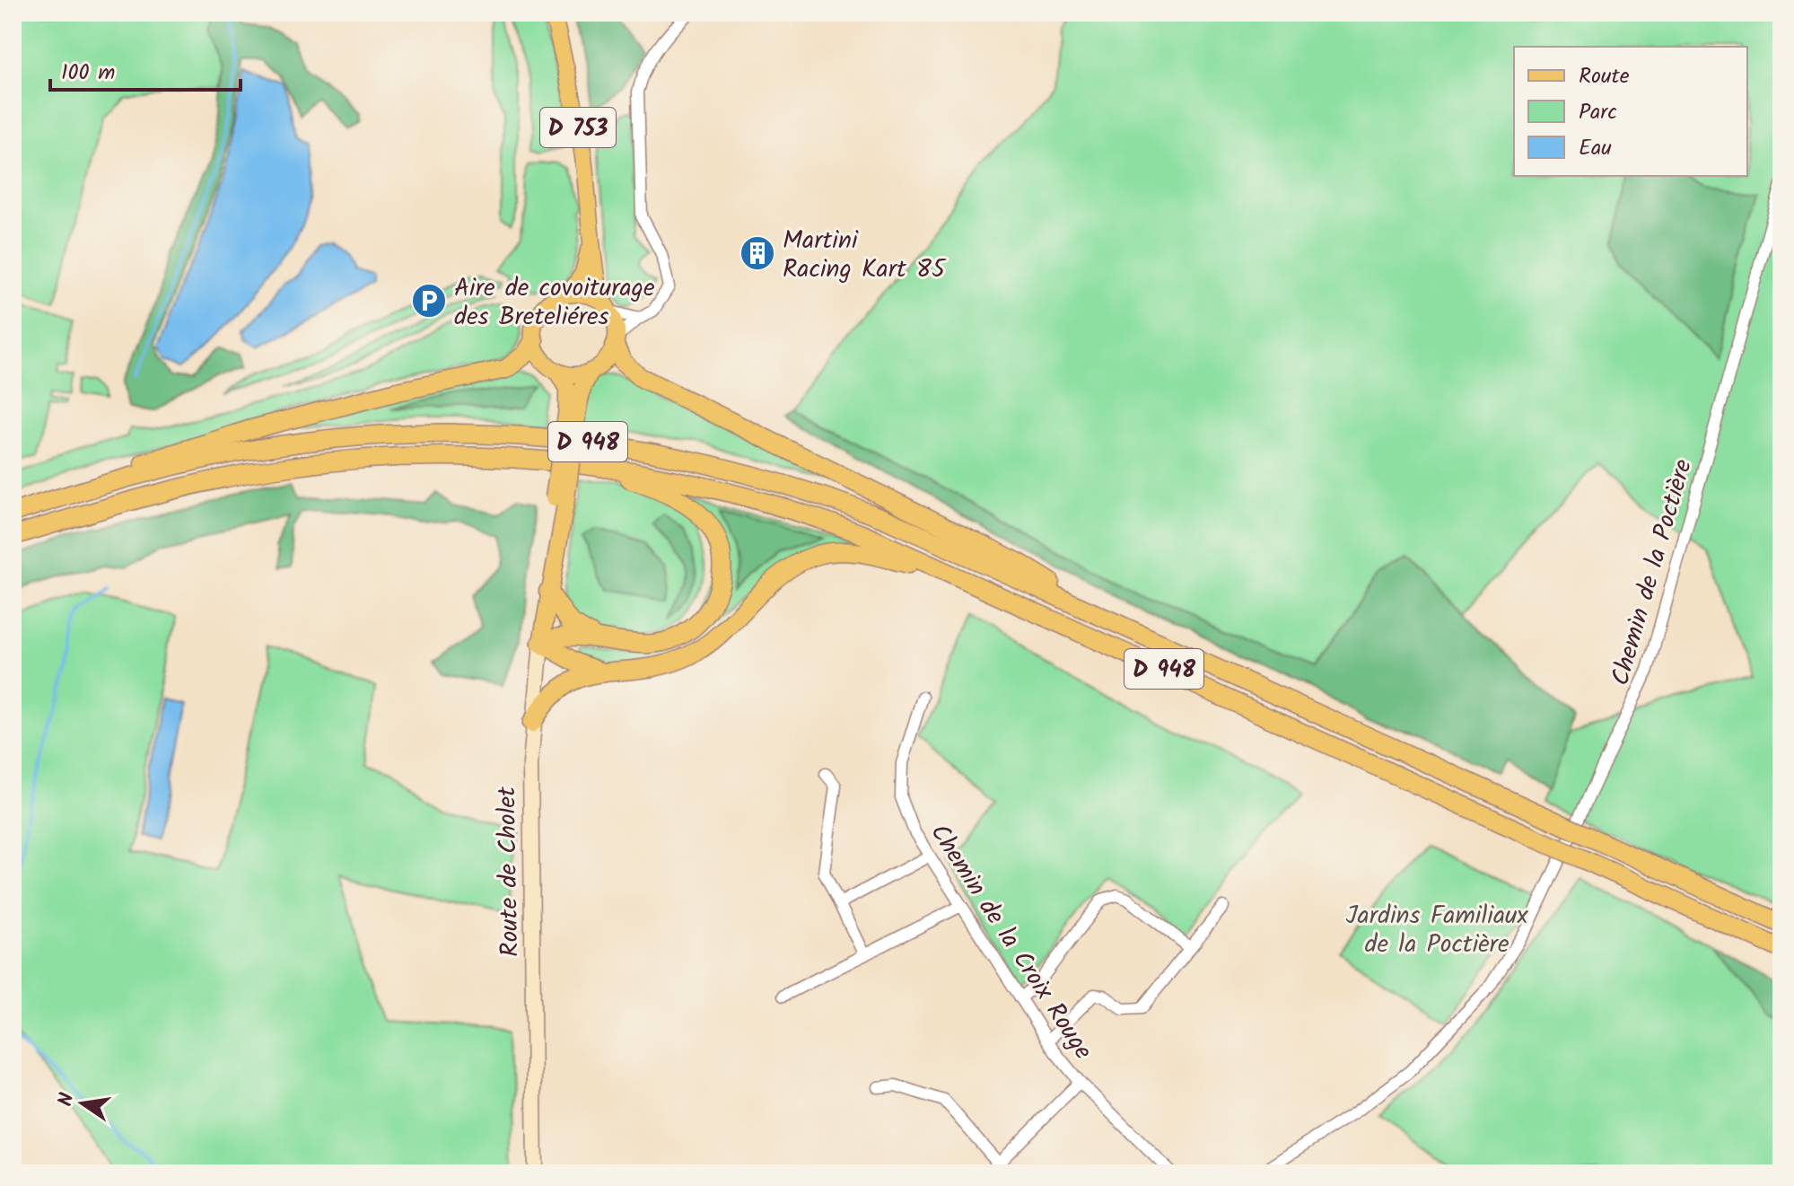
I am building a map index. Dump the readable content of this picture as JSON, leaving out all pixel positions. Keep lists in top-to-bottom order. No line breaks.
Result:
{"streets":{"highway":["D 948"],"main road":["D 753","Route de Cholet"],"street":["Chemin de la Poctière","Chemin de la Croix Rouge"]},"crossings":[["D 753","Route de Cholet"]],"parks":["Jardins Familiaux de la Poctière"],"places":{"building":["Martini Racing Kart 85"],"parking":["Aire de covoiturage des Breteliéres"]},"legend":["Route","Parc","Eau"],"scale_bar":"100 m","north":"left"}
